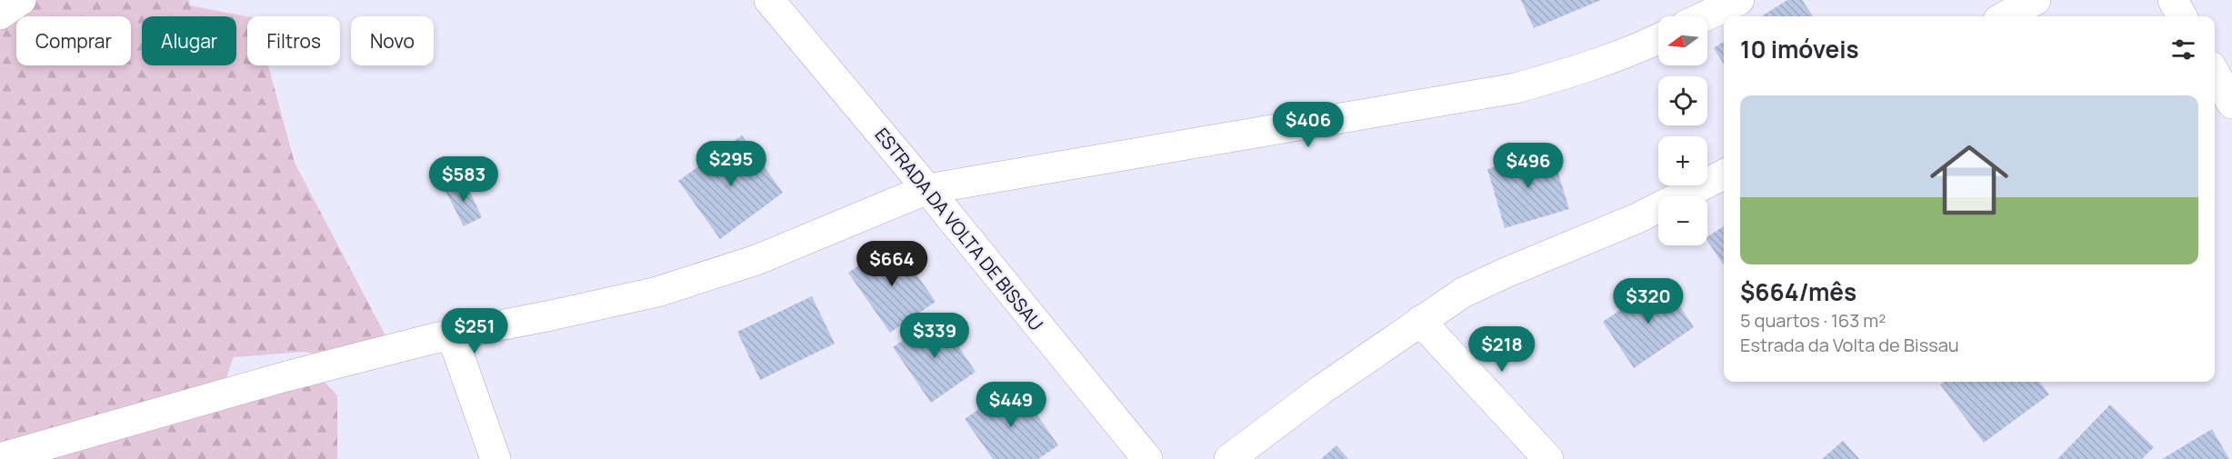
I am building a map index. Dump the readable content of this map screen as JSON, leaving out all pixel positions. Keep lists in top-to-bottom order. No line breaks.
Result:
{"streets":{"street":["ESTRADA DA VOLTA DE BISSAU"]},"north":"left","page":{"map_buttons":["+","−"],"chip":["Comprar","Alugar","Filtros","Novo"],"heading":"10 imóveis","list":[{"name":"$664/mês","note":"5 quartos · 163 m² · Estrada da Volta de Bissau"}],"price":["$406","$295","$496","$583","$664","$320","$251","$339","$218","$449"]}}
